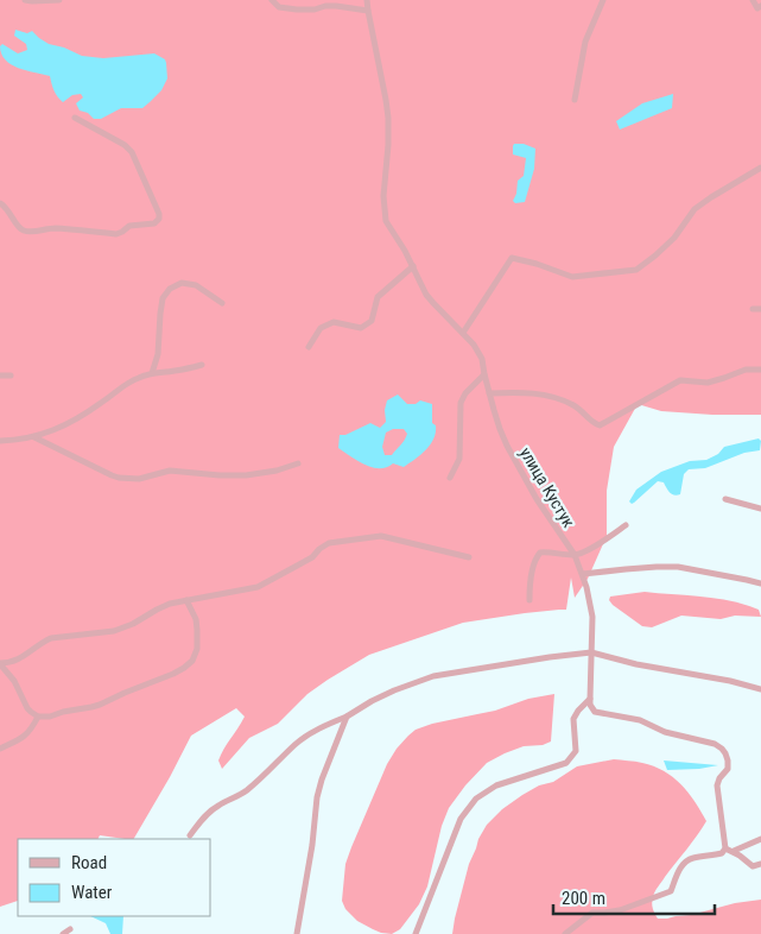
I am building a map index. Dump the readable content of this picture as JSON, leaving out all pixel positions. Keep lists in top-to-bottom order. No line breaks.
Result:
{"streets":{"street":["улица Кустук"]},"legend":["Road","Water"],"scale_bar":"200 m"}
